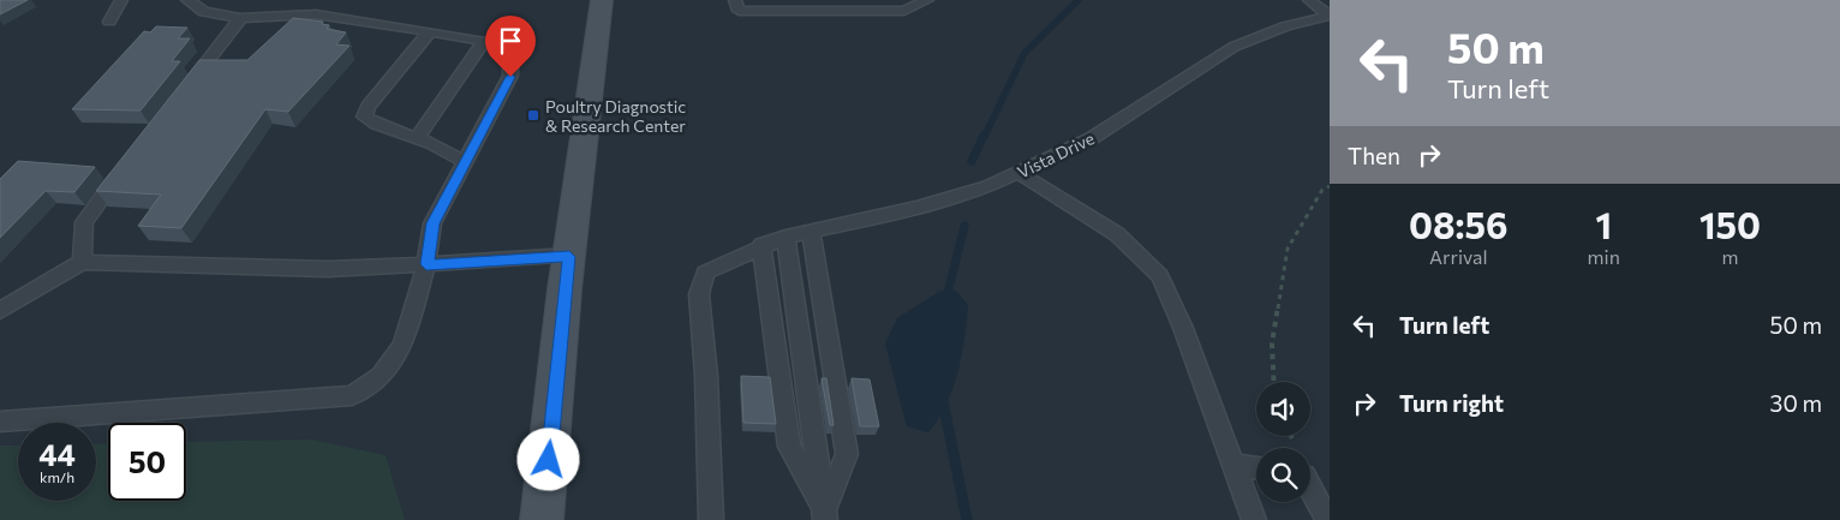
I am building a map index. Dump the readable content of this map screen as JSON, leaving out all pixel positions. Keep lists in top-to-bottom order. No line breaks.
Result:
{"streets":{"lane":["Vista Drive"]},"places":{"transit":["Poultry Diagnostic & Research Center"]},"page":{"turn":["50 m","Turn left"],"then":"Then","eta":["08:56","Arrival","1","min","150","m"],"list":[{"name":"Turn left","value":"50 m"},{"name":"Turn right","value":"30 m"}],"speed":"44 km/h","limit":"50"}}
